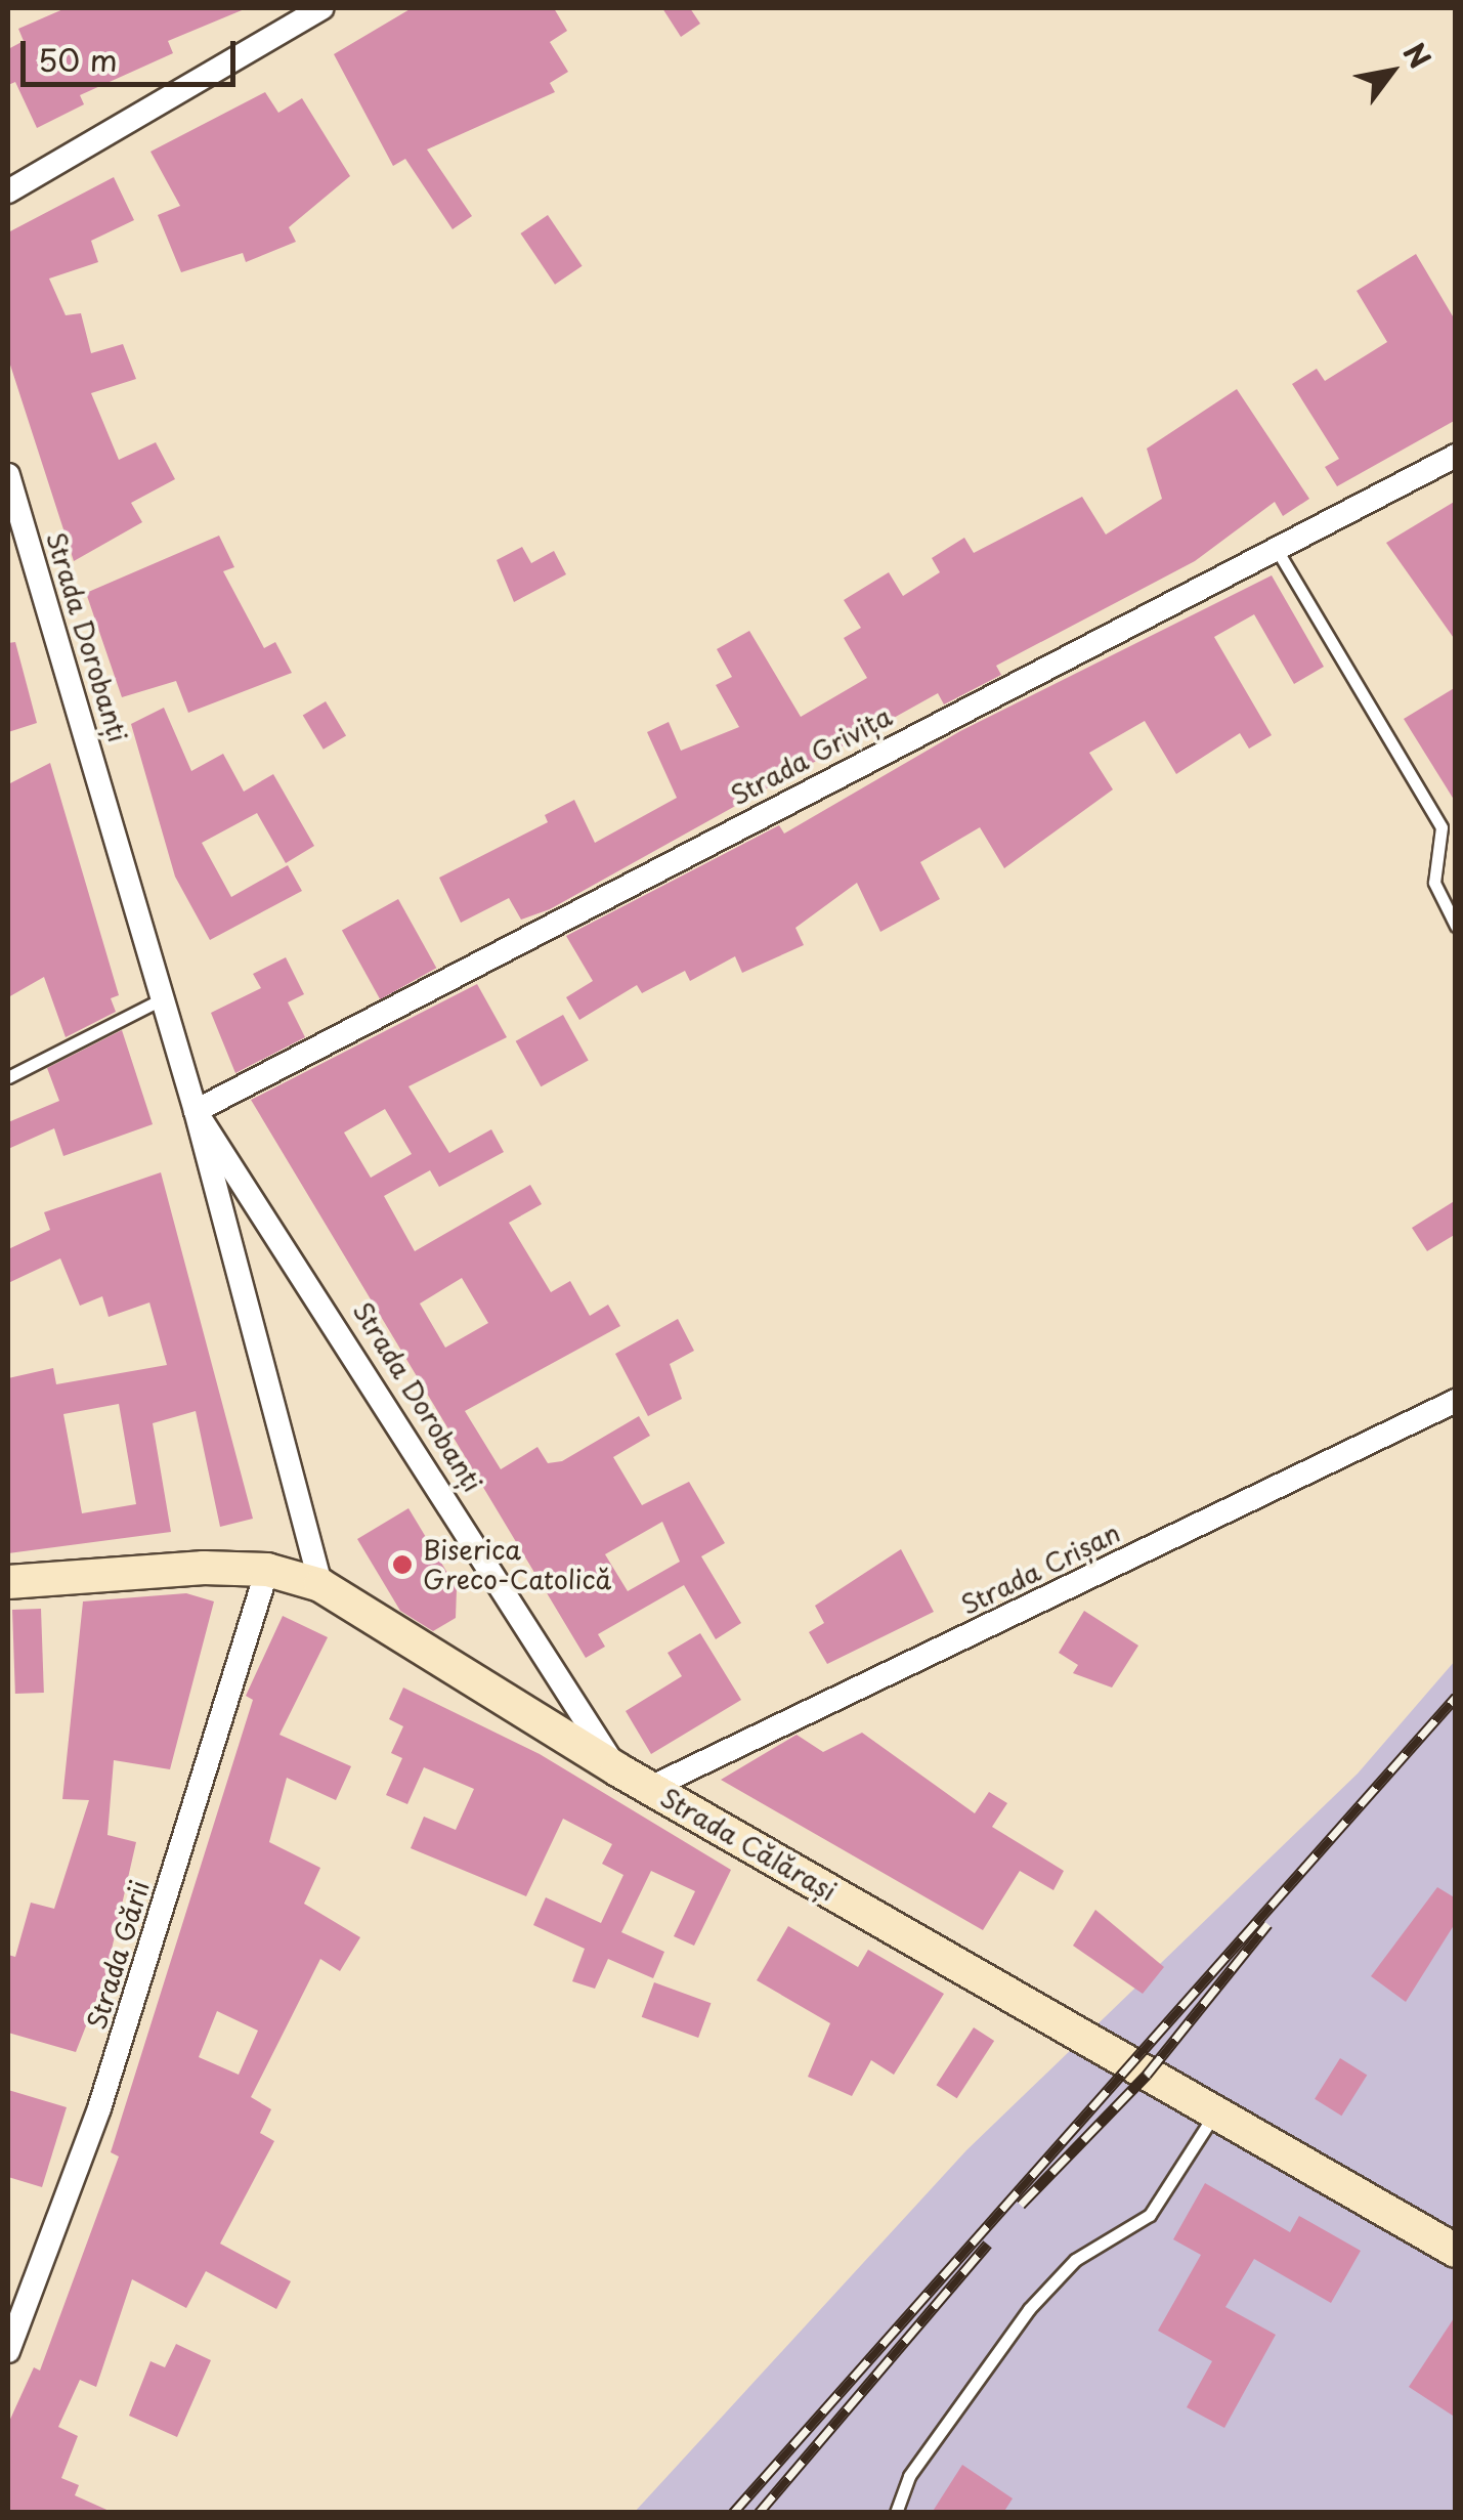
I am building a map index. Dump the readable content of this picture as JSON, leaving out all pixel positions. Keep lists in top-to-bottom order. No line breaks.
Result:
{"streets":{"main road":["Strada Călărași"],"street":["Strada Dorobanți","Strada Grivița","Strada Crișan","Strada Gării"]},"crossings":[["Strada Dorobanți","Strada Grivița"],["Strada Dorobanți","Strada Călărași"],["Strada Crișan","Strada Călărași"],["Strada Călărași","Strada Gării"]],"places":["Biserica Greco-Catolică"],"scale_bar":"50 m","north":"top right"}
